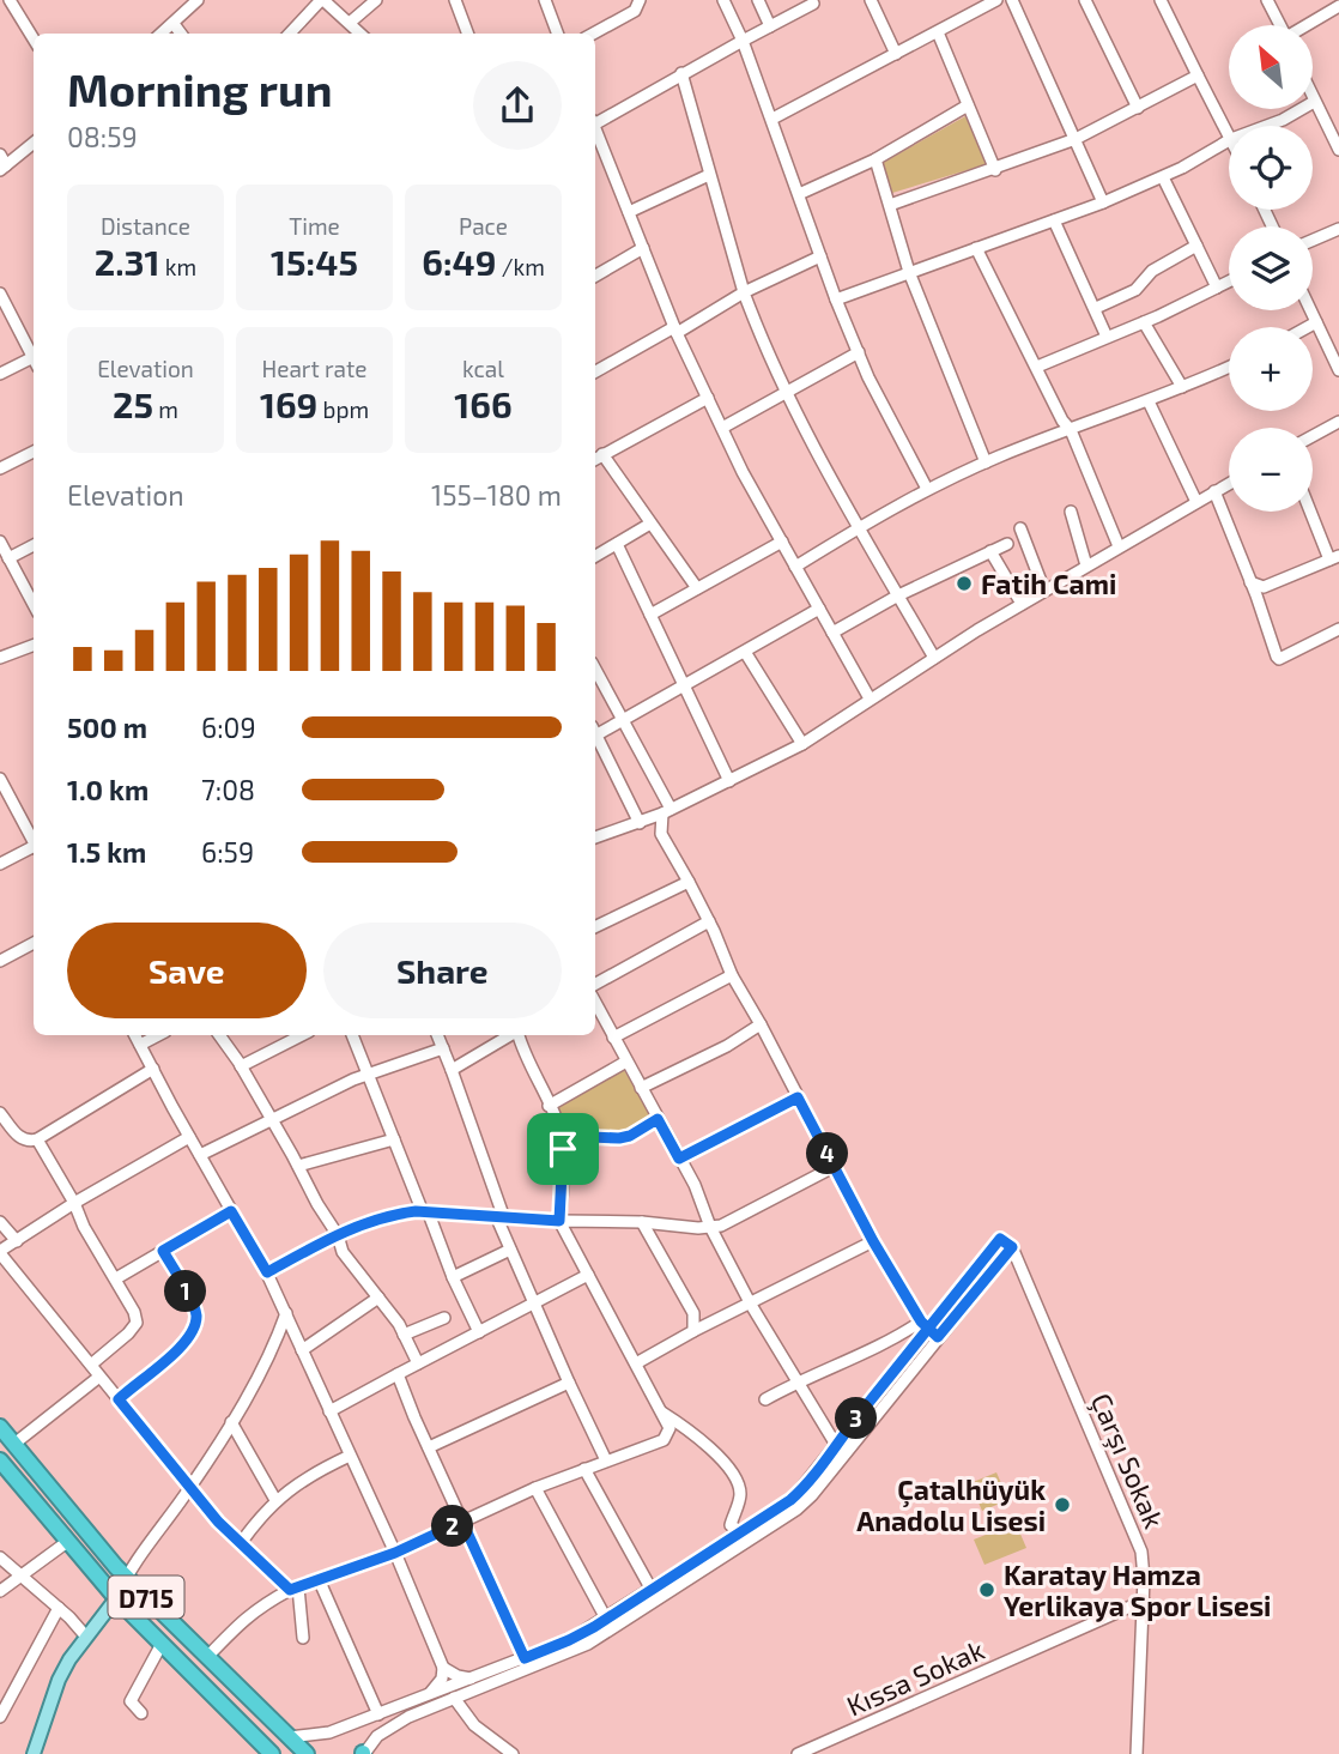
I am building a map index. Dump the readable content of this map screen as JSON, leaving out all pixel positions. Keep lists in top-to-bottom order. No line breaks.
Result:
{"streets":{"highway":["D715"],"street":["Çarşı Sokak","Kıssa Sokak"]},"crossings":[["Çarşı Sokak","Kıssa Sokak"]],"places":["Fatih Cami","Çatalhüyük Anadolu Lisesi","Karatay Hamza Yerlikaya Spor Lisesi"],"north":"top left","page":{"map_buttons":["+","−"],"heading":["Morning run","08:59"],"stats":[["Distance","2.31 km"],["Time","15:45"],["Pace","6:49 /km"],["Elevation","25 m"],["Heart rate","169 bpm"],["kcal","166"]],"chart":["Elevation","155–180 m"],"list":[{"name":"500 m","note":"6:09"},{"name":"1.0 km","note":"7:08"},{"name":"1.5 km","note":"6:59"}],"buttons":["Save","Share"],"pins":["4","1","3","2"]}}
